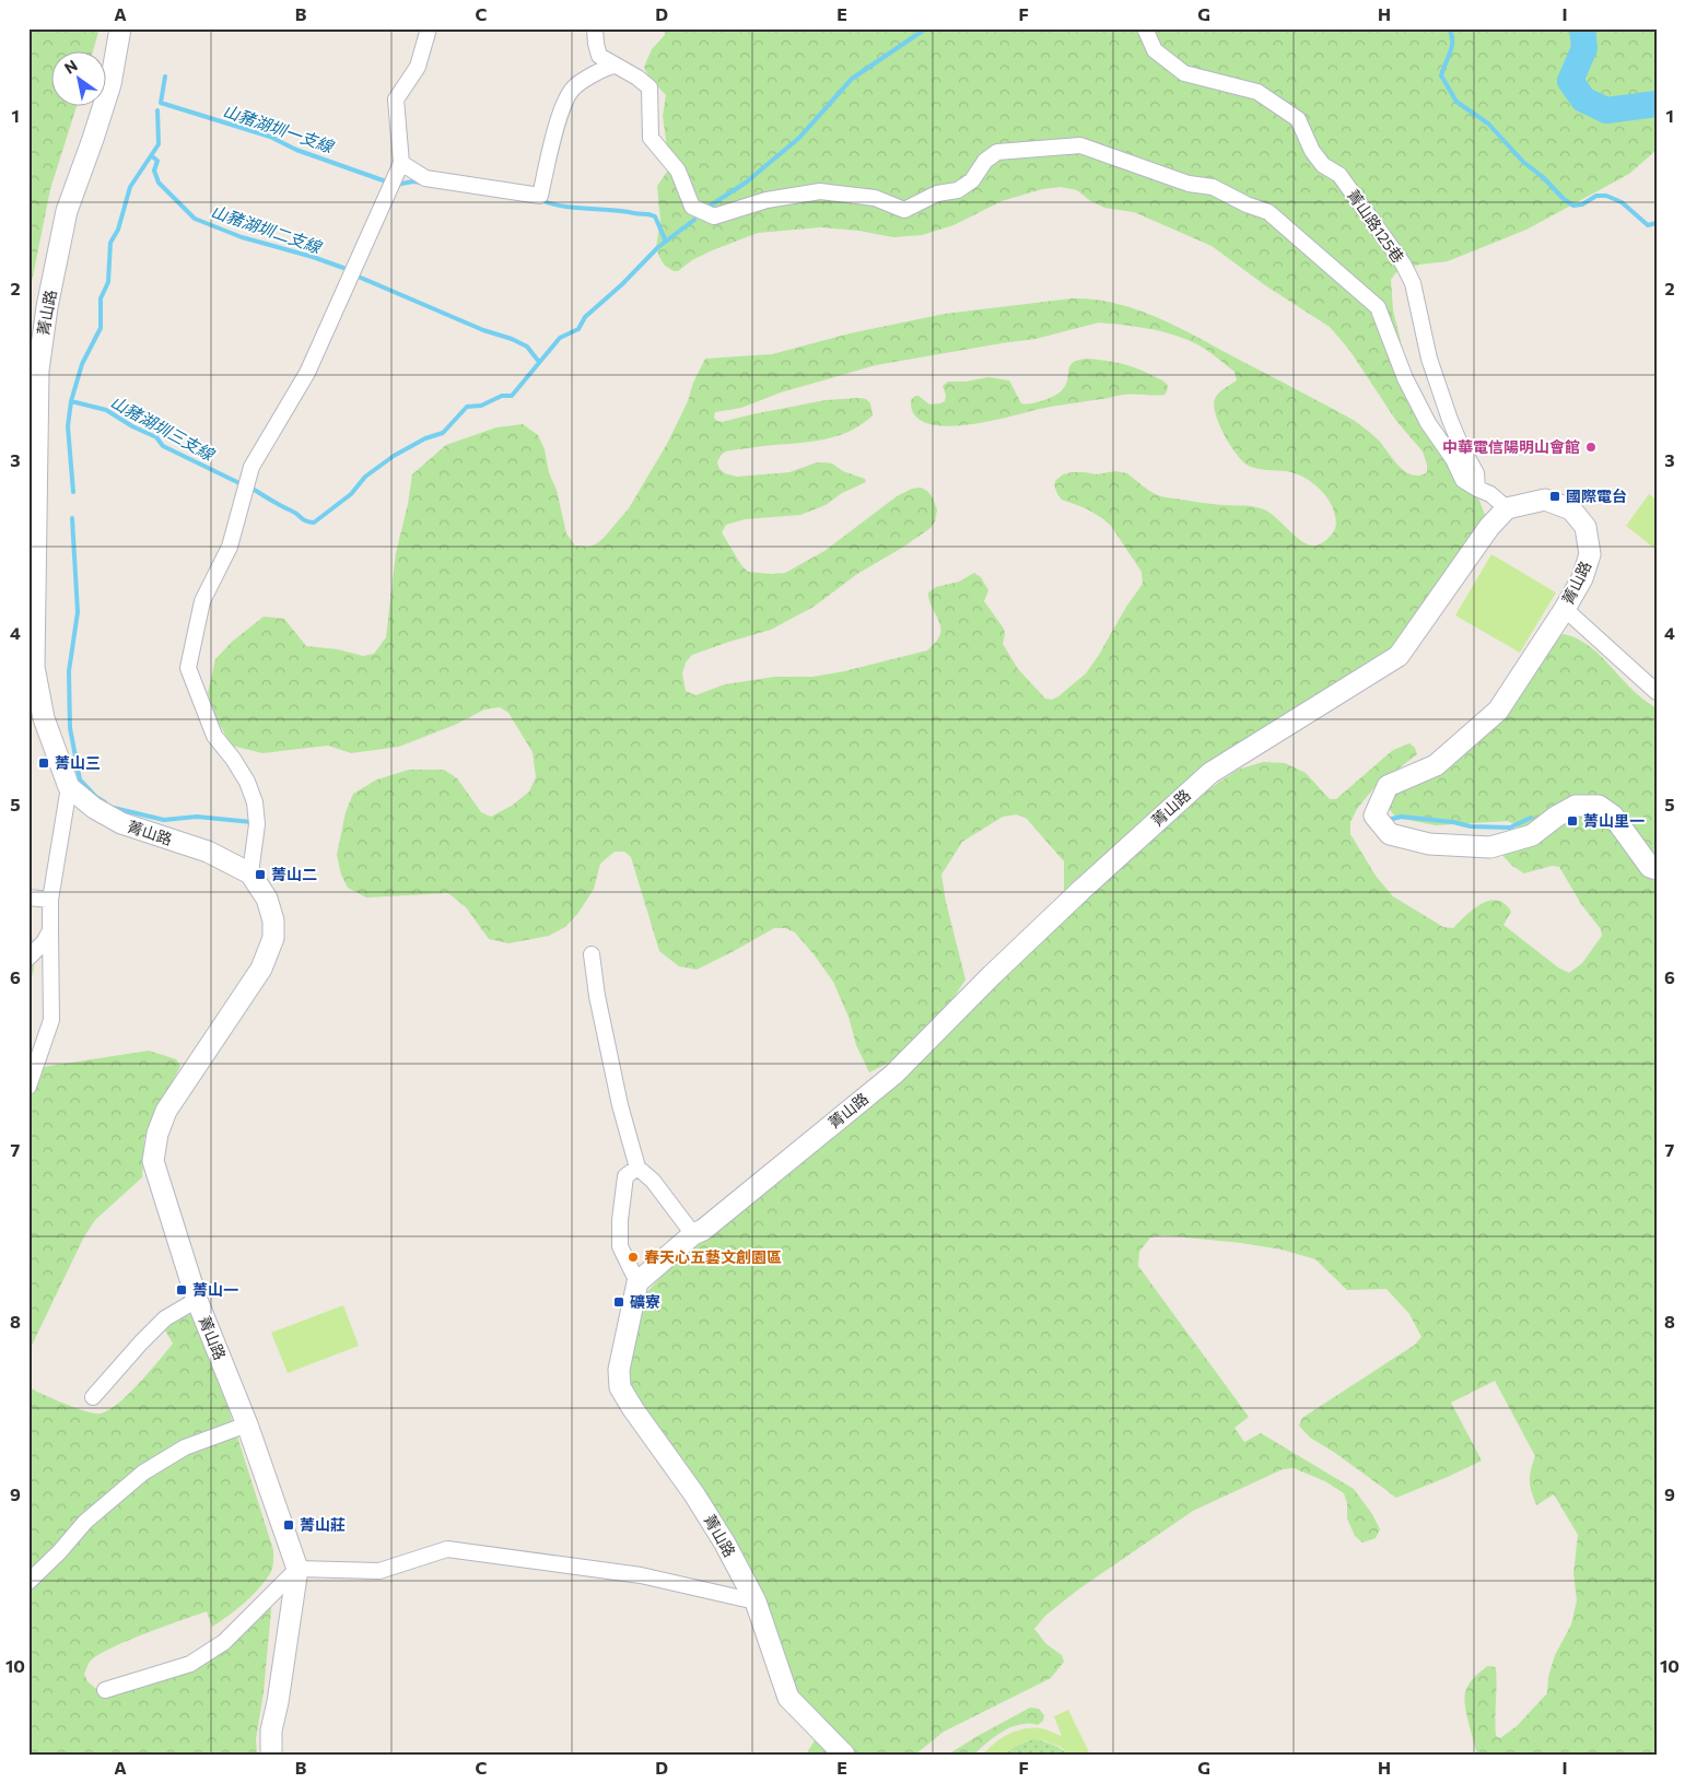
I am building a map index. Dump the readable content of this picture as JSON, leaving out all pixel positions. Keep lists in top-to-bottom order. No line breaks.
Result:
{"streets":{"street":["菁山路125巷","菁山路"]},"water":["山豬湖圳一支線","山豬湖圳二支線","山豬湖圳三支線"],"places":{"other":["中華電信陽明山會館","春天心五藝文創園區"],"transit":["國際電台","菁山三","菁山里一","菁山二","菁山一","礦寮","菁山莊"]},"north":"top left","grid":{"columns":["A","B","C","D","E","F","G","H","I"],"rows":["1","2","3","4","5","6","7","8","9","10"]}}
